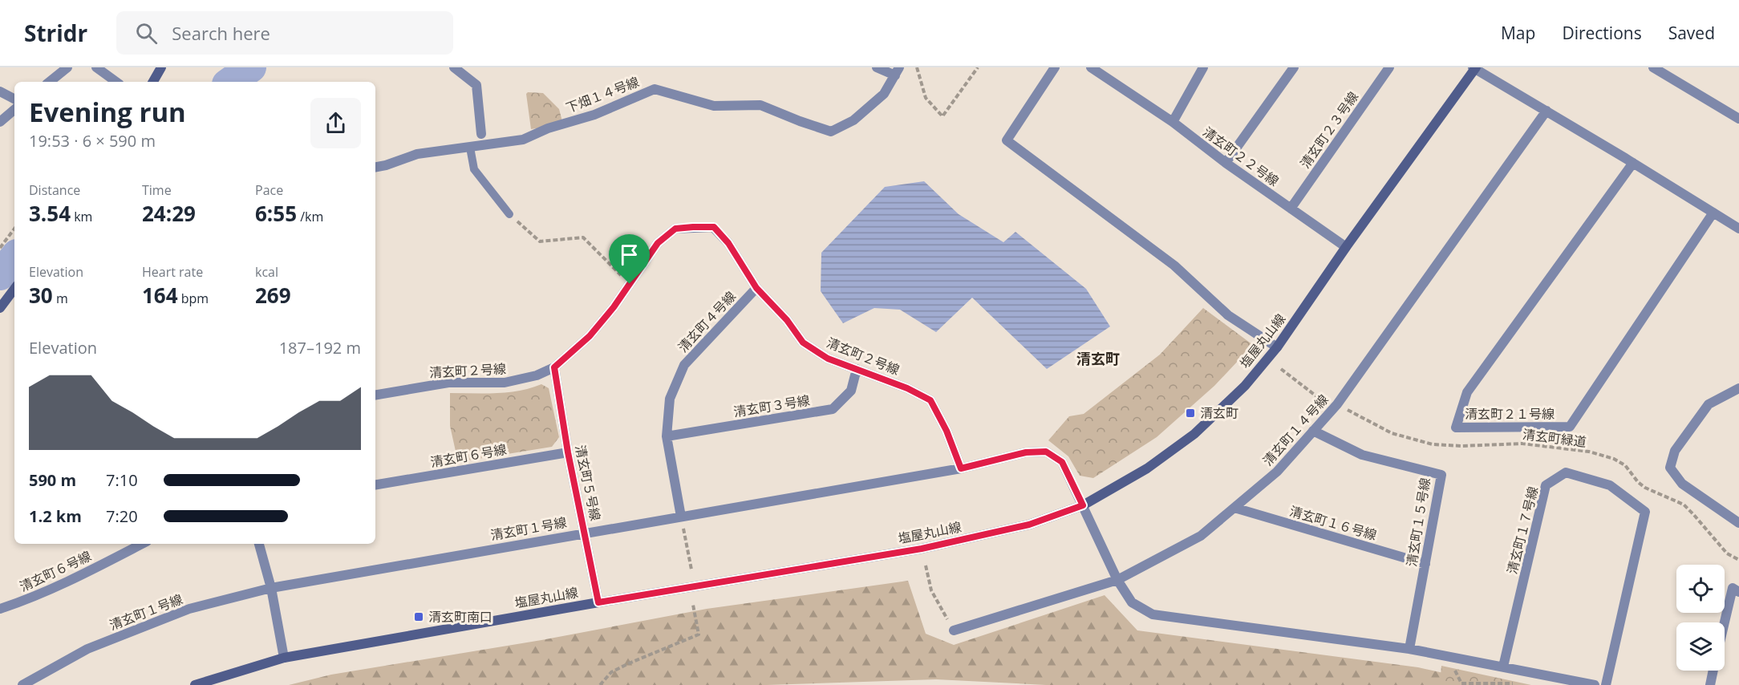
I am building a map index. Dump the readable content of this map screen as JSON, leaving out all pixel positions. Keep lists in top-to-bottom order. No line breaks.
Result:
{"streets":{"street":["下畑１４号線","清玄町２３号線","清玄町２２号線","清玄町４号線","塩屋丸山線","清玄町２号線","清玄町３号線","清玄町２１号線","清玄町１４号線","清玄町６号線","清玄町５号線","清玄町１５号線","清玄町１６号線","清玄町１号線","清玄町１７号線"],"path":["清玄町緑道"]},"crossings":[["清玄町２３号線","清玄町２２号線"],["清玄町２２号線","塩屋丸山線"],["清玄町４号線","清玄町２号線"],["清玄町４号線","清玄町３号線"],["清玄町４号線","清玄町１号線"],["塩屋丸山線","清玄町５号線"],["塩屋丸山線","清玄町１号線"],["清玄町２号線","清玄町３号線"],["清玄町２号線","清玄町５号線"],["清玄町２号線","清玄町１号線"],["清玄町１４号線","清玄町緑道"],["清玄町１４号線","清玄町１５号線"],["清玄町１４号線","清玄町１６号線"],["清玄町１４号線","清玄町１号線"],["清玄町６号線","清玄町５号線"],["清玄町５号線","清玄町１号線"],["清玄町１５号線","清玄町１６号線"],["清玄町１５号線","清玄町１号線"],["清玄町１号線","清玄町１７号線"]],"districts":["清玄町"],"places":{"transit":["清玄町","清玄町南口"]},"page":{"header":"Stridr","search":"Search here","nav":["Map","Directions","Saved"],"heading":["Evening run","19:53 · 6 × 590 m"],"stats":[["Distance","3.54 km"],["Time","24:29"],["Pace","6:55 /km"],["Elevation","30 m"],["Heart rate","164 bpm"],["kcal","269"]],"chart":["Elevation","187–192 m"],"list":[{"name":"590 m","note":"7:10"},{"name":"1.2 km","note":"7:20"}]}}
